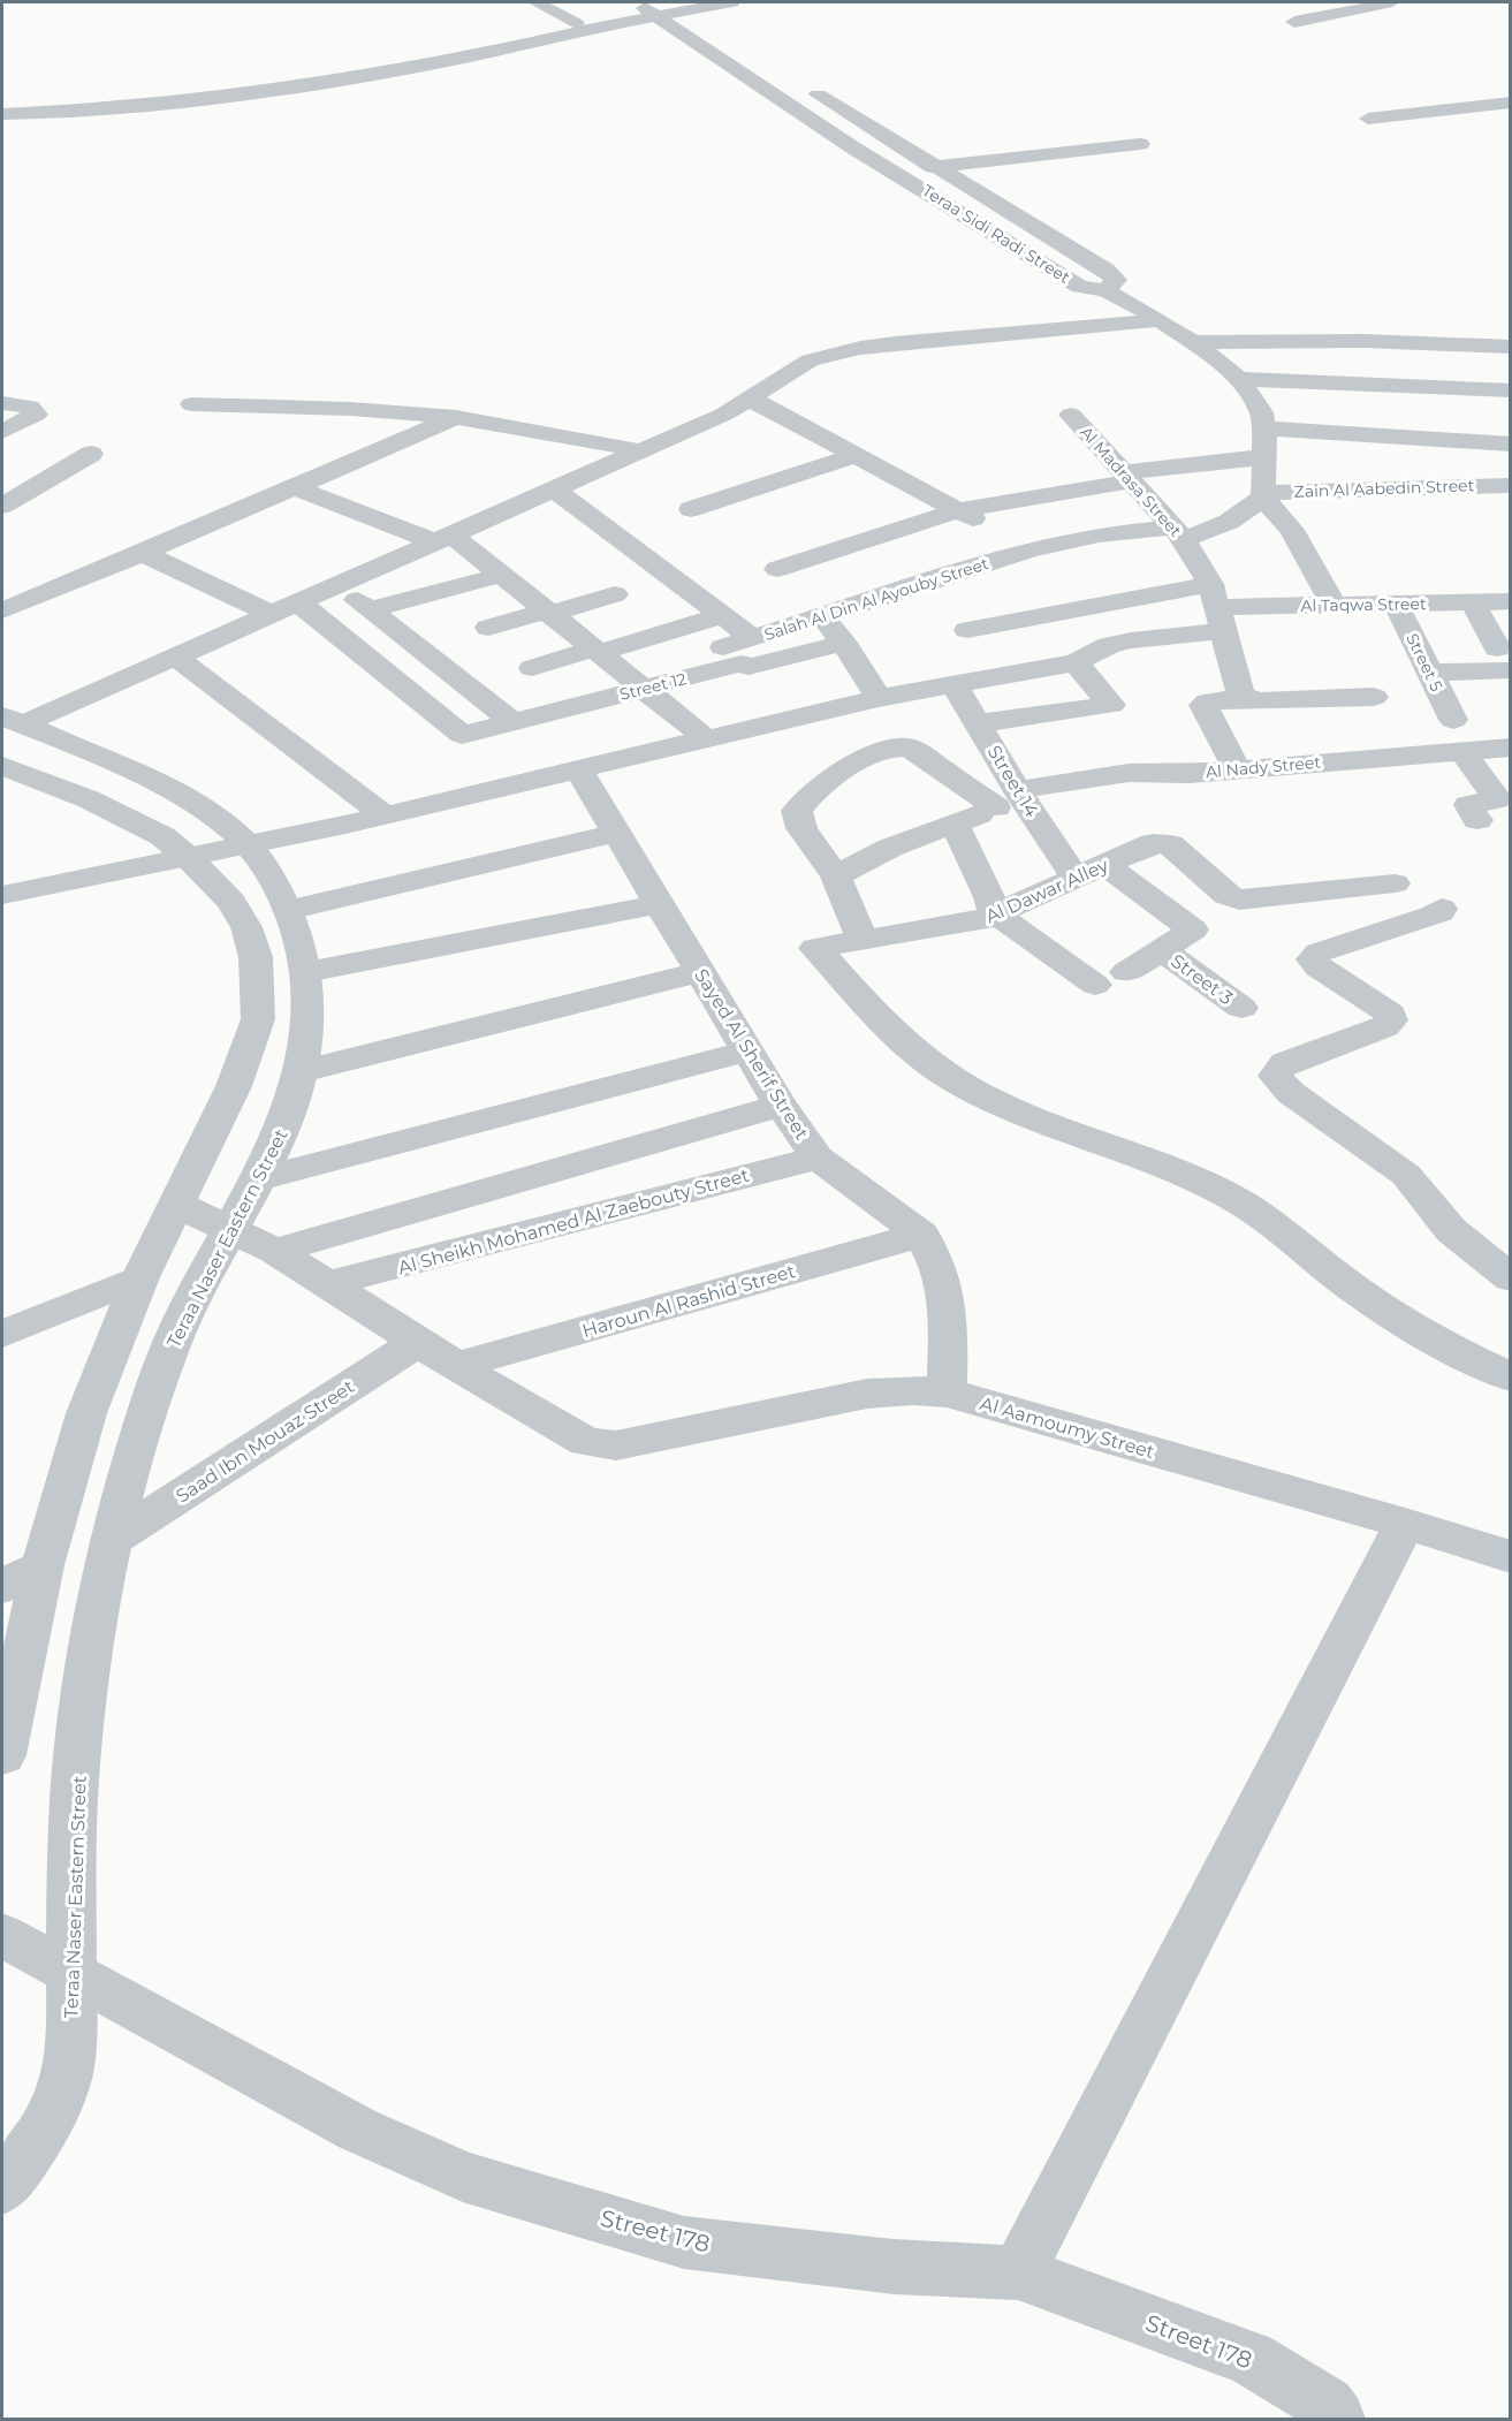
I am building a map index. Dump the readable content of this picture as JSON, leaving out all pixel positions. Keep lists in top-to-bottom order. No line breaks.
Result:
{"streets":{"street":["Teraa Sidi Radi Street","Al Madrasa Street","Zain Al Aabedin Street","Salah Al Din Al Ayouby Street","Al Taqwa Street","Street 5","Street 12","Al Nady Street","Street 14","Al Dawar Alley","Street 3","Sayed Al Sherif Street","Al Sheikh Mohamed Al Zaebouty Street","Teraa Naser Eastern Street","Haroun Al Rashid Street","Al Aamoumy Street","Saad Ibn Mouaz Street","Street 178"]},"crossings":[["Teraa Sidi Radi Street","Zain Al Aabedin Street"],["Teraa Sidi Radi Street","Salah Al Din Al Ayouby Street"],["Al Madrasa Street","Salah Al Din Al Ayouby Street"],["Al Madrasa Street","Al Taqwa Street"],["Zain Al Aabedin Street","Salah Al Din Al Ayouby Street"],["Al Taqwa Street","Street 5"],["Al Nady Street","Street 14"],["Street 14","Al Dawar Alley"],["Street 14","Street 3"],["Al Dawar Alley","Street 3"],["Sayed Al Sherif Street","Al Sheikh Mohamed Al Zaebouty Street"],["Sayed Al Sherif Street","Haroun Al Rashid Street"],["Sayed Al Sherif Street","Al Aamoumy Street"],["Teraa Naser Eastern Street","Saad Ibn Mouaz Street"],["Teraa Naser Eastern Street","Street 178"],["Haroun Al Rashid Street","Al Aamoumy Street"]]}
